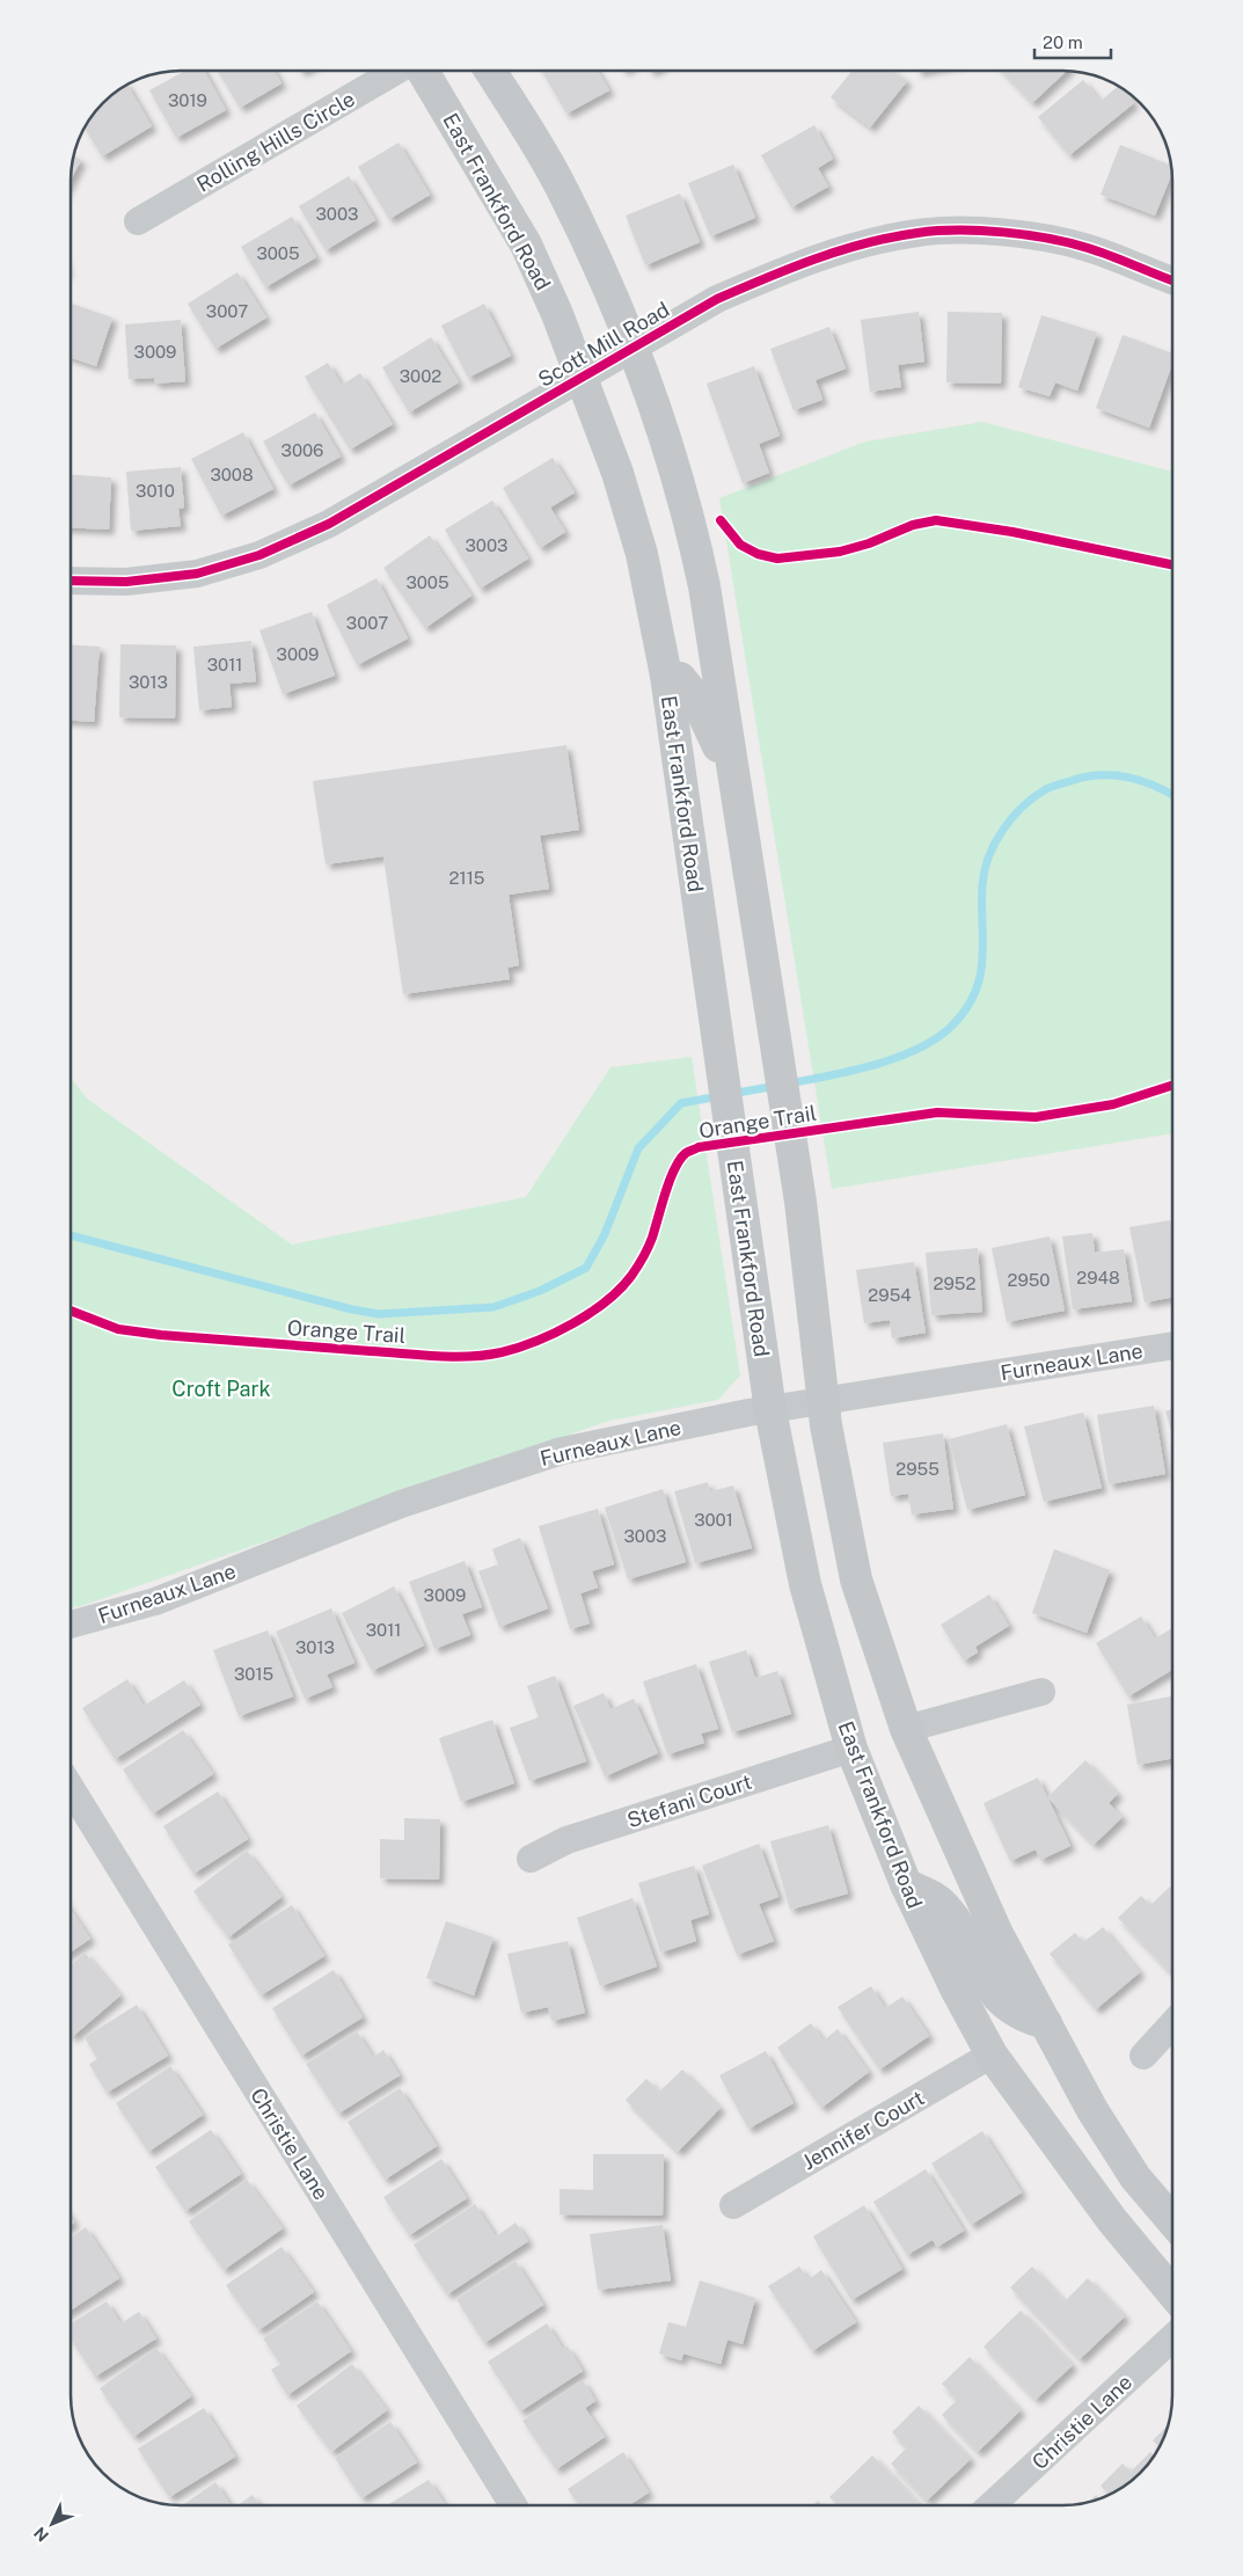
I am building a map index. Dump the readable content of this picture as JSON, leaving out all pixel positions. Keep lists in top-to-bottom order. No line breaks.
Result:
{"streets":{"main road":["East Frankford Road"],"street":["Rolling Hills Circle","Scott Mill Road","Furneaux Lane","Stefani Court","Jennifer Court","Christie Lane"],"cycle path":["Orange Trail"]},"crossings":[["East Frankford Road","Scott Mill Road"],["East Frankford Road","Furneaux Lane"],["East Frankford Road","Stefani Court"],["East Frankford Road","Jennifer Court"]],"parks":["Croft Park"],"house_numbers":["3019","3003","3005","3007","3009","3002","3006","3008","3010","3003","3005","3007","3009","3011","3013","2115","2948","2950","2952","2954","2955","3001","3003","3009","3011","3013","3015"],"scale_bar":"20 m","north":"bottom left"}
